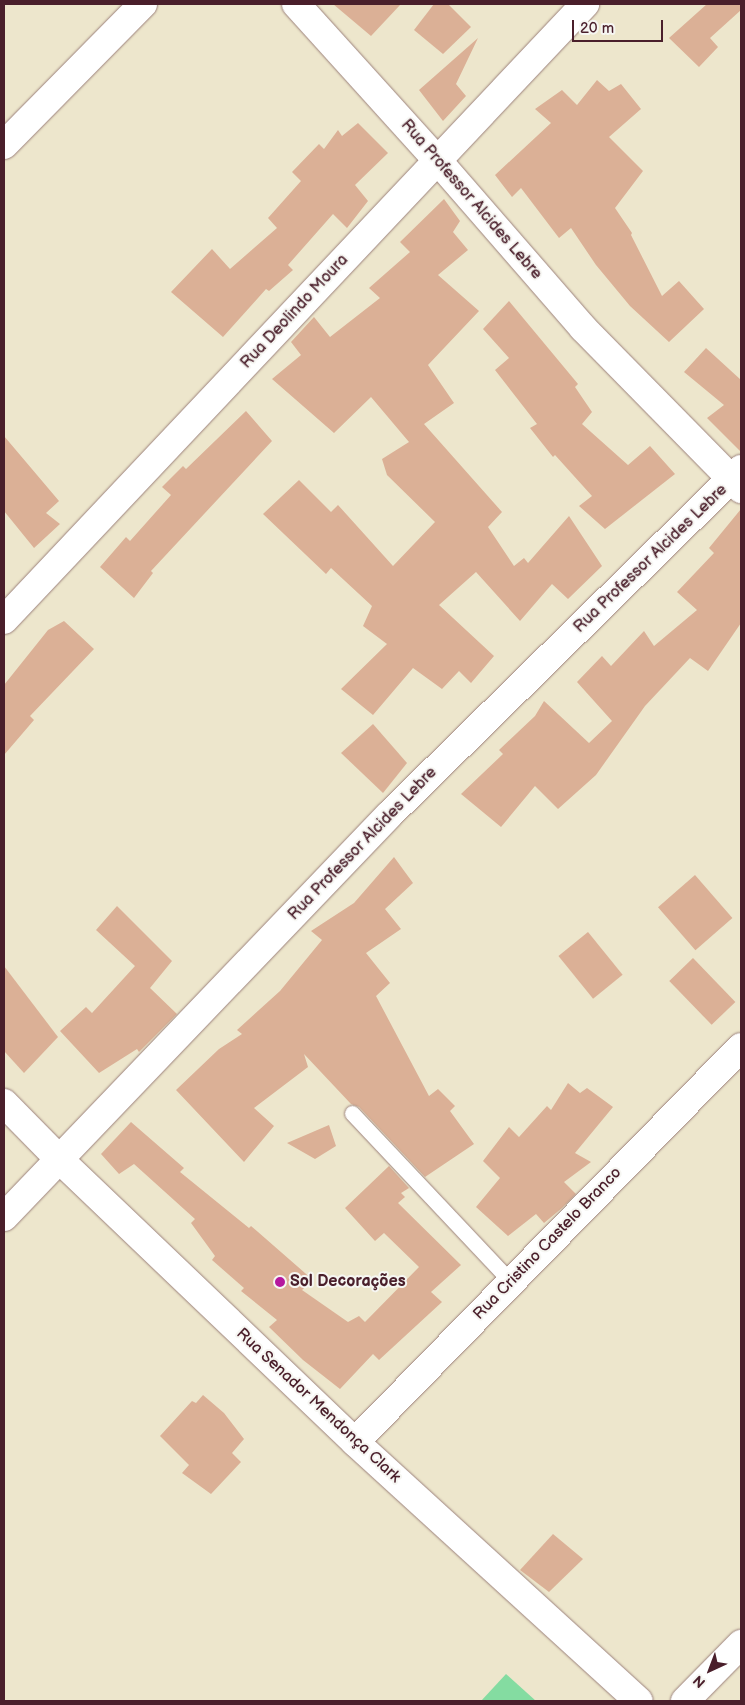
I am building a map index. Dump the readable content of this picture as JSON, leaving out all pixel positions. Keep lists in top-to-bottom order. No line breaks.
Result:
{"streets":{"street":["Rua Professor Alcides Lebre","Rua Deolindo Moura","Rua Cristino Castelo Branco","Rua Senador Mendonça Clark"]},"crossings":[["Rua Professor Alcides Lebre","Rua Deolindo Moura"],["Rua Professor Alcides Lebre","Rua Senador Mendonça Clark"],["Rua Cristino Castelo Branco","Rua Senador Mendonça Clark"]],"places":["Sol Decorações"],"scale_bar":"20 m","north":"bottom left"}
